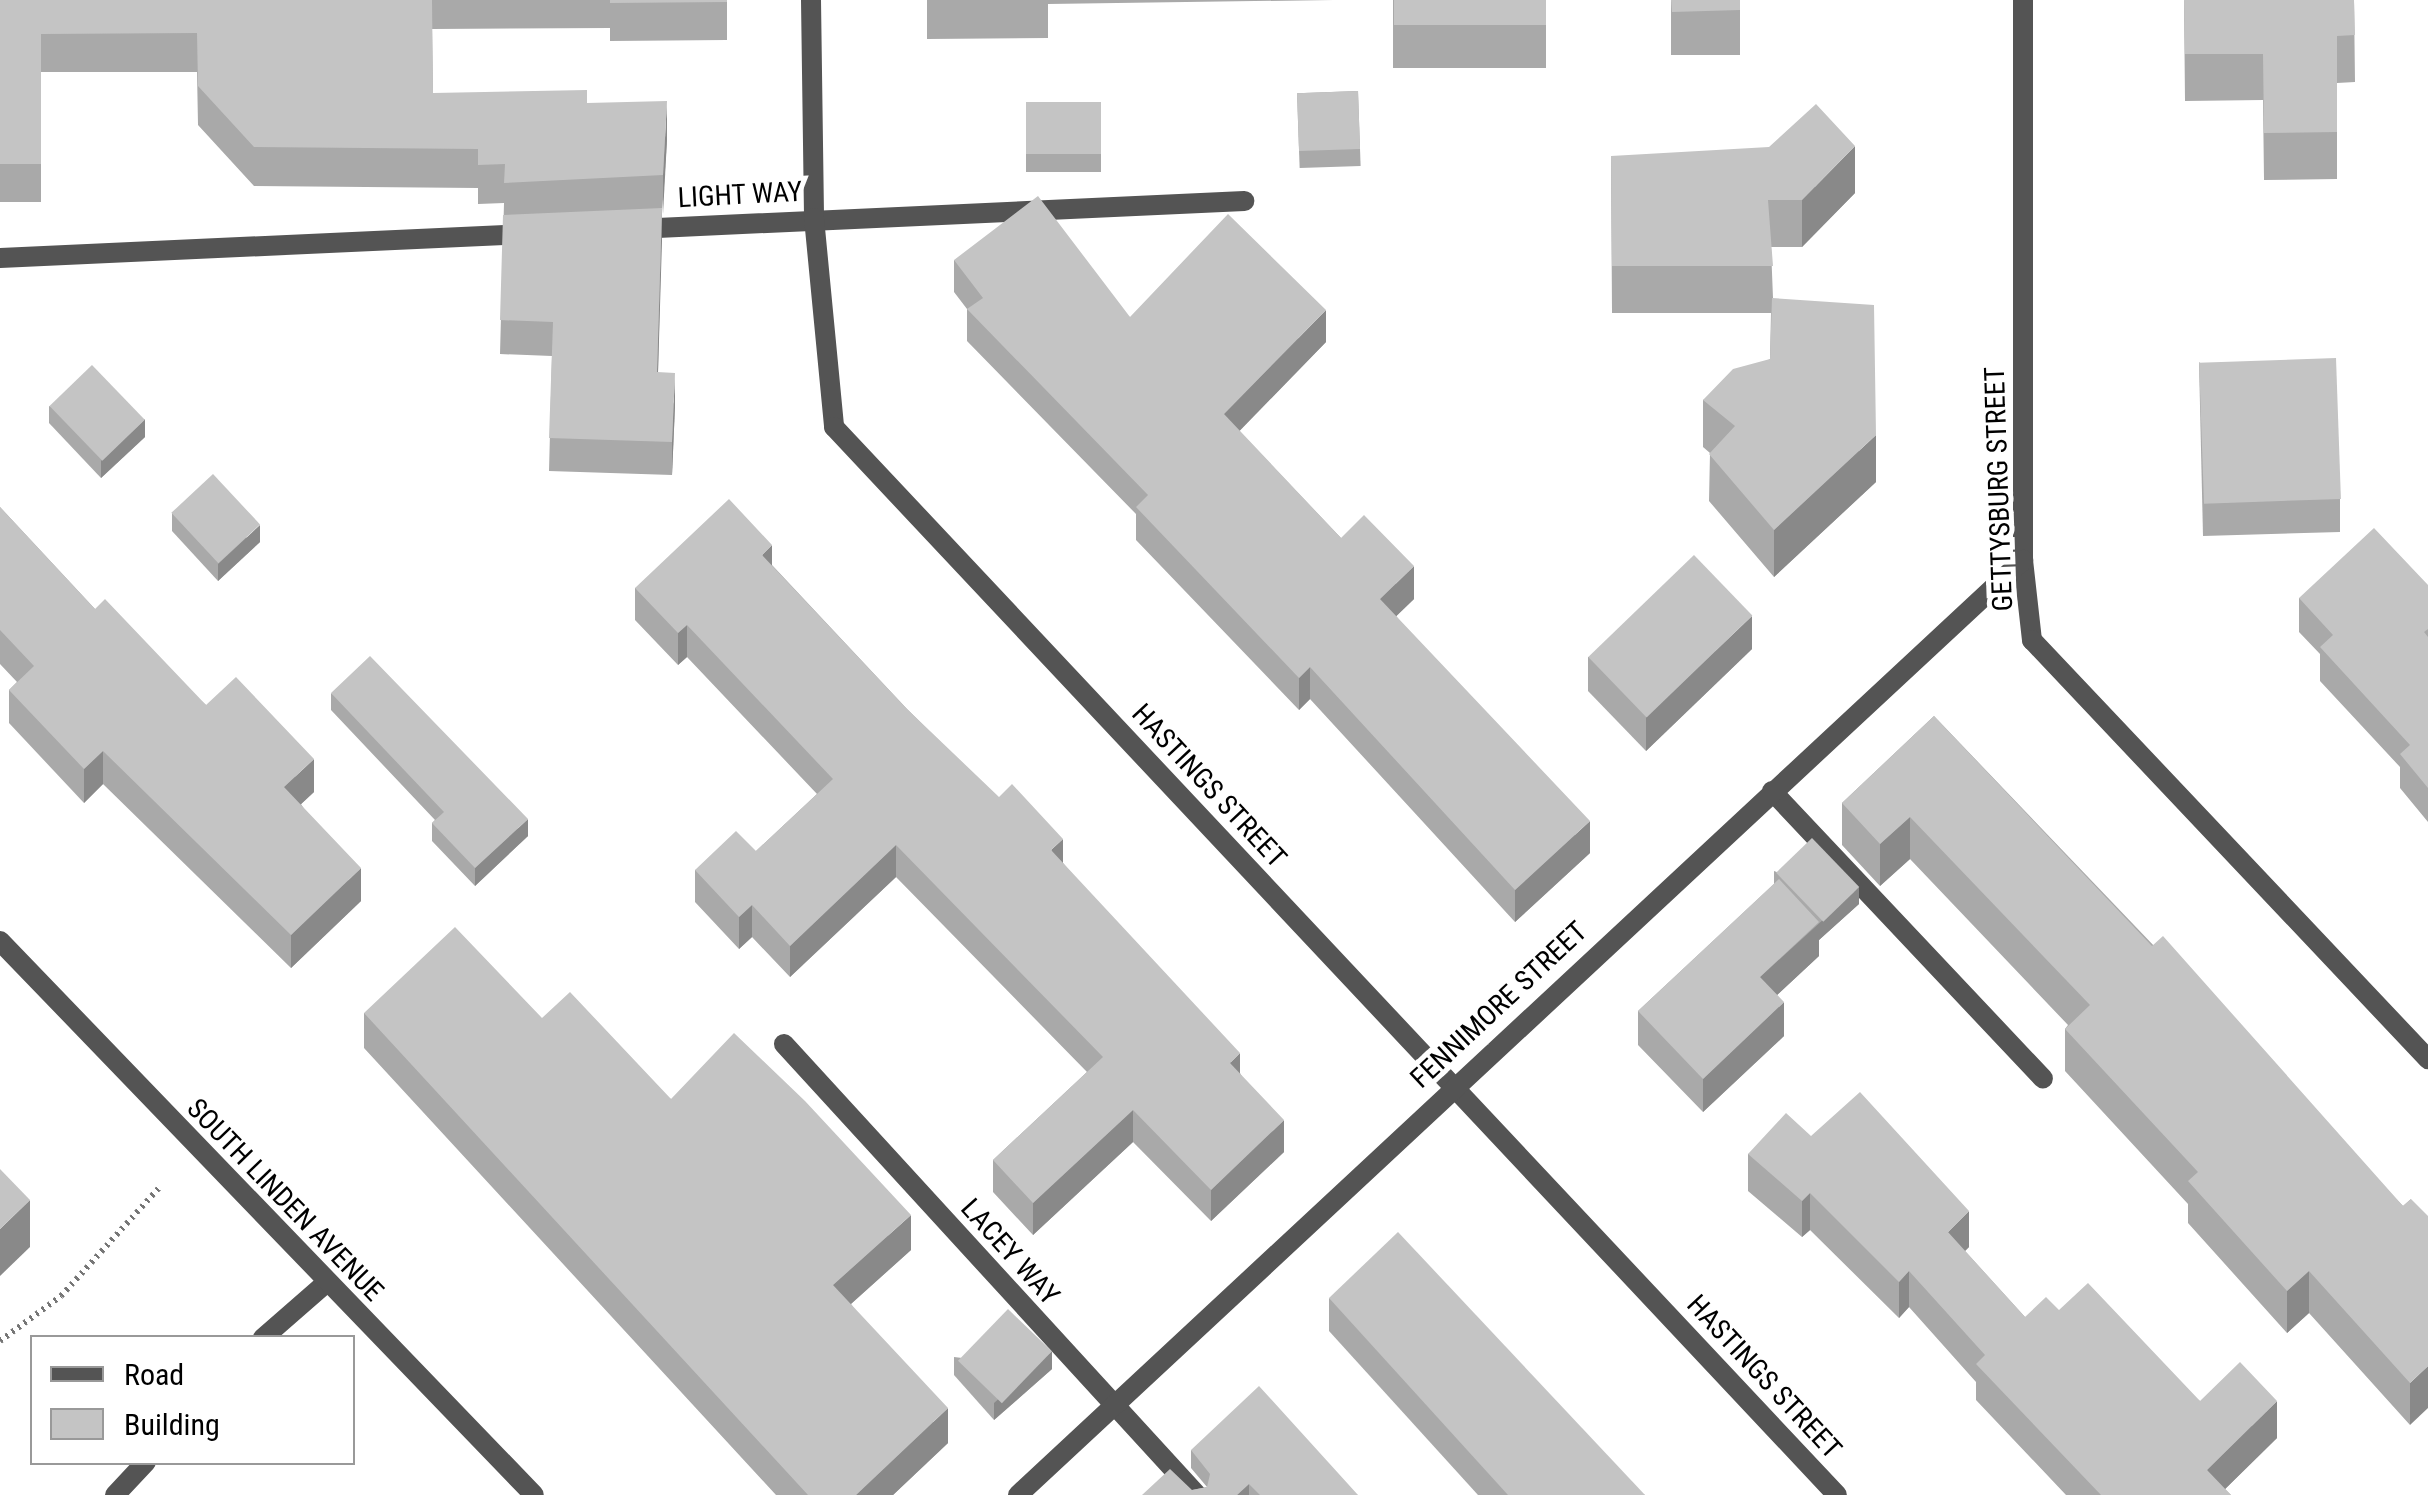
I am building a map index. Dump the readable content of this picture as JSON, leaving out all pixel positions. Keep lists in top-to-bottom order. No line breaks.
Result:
{"streets":{"street":["LIGHT WAY","GETTYSBURG STREET","HASTINGS STREET","FENNIMORE STREET","SOUTH LINDEN AVENUE","LACEY WAY"]},"crossings":[["LIGHT WAY","HASTINGS STREET"],["GETTYSBURG STREET","FENNIMORE STREET"],["HASTINGS STREET","FENNIMORE STREET"],["FENNIMORE STREET","LACEY WAY"]],"legend":["Road","Building"]}
